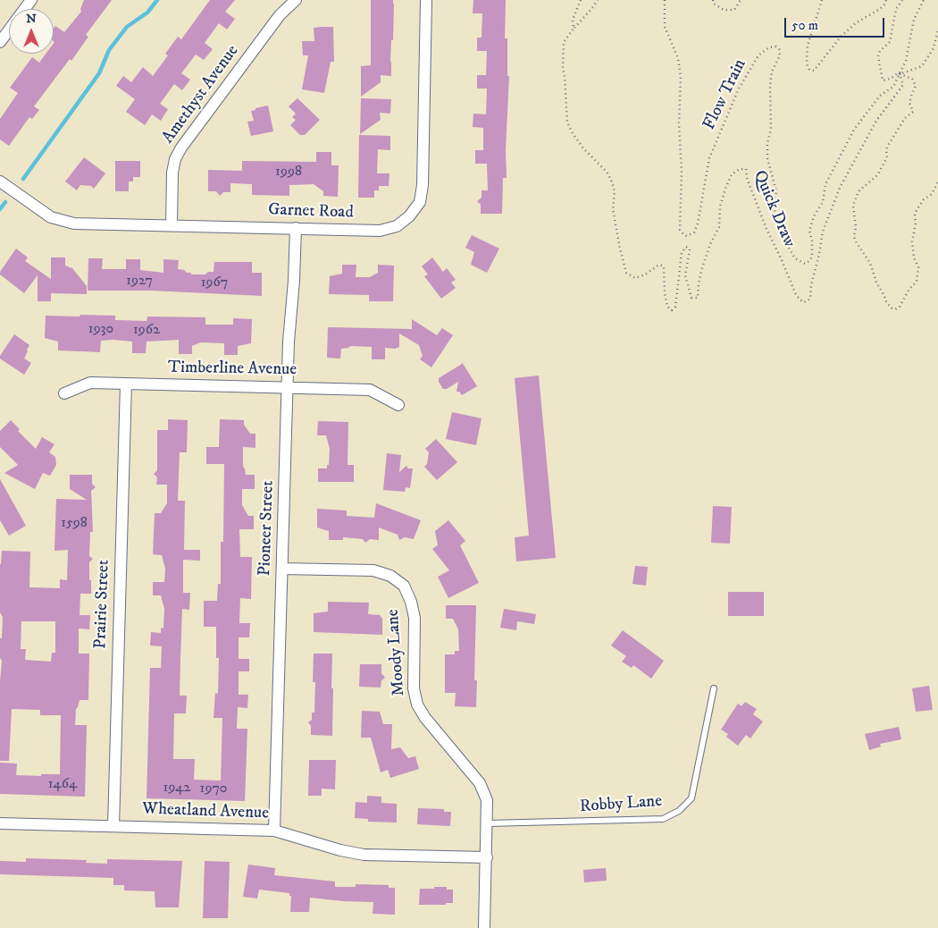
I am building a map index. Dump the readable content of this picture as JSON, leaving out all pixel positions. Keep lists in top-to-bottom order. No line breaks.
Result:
{"streets":{"street":["Amethyst Avenue","Garnet Road","Timberline Avenue","Pioneer Street","Prairie Street","Moody Lane","Wheatland Avenue"],"lane":["Robby Lane"],"path":["Flow Train","Quick Draw"]},"crossings":[["Amethyst Avenue","Garnet Road"],["Flow Train","Quick Draw"],["Garnet Road","Pioneer Street"],["Timberline Avenue","Pioneer Street"],["Timberline Avenue","Prairie Street"],["Pioneer Street","Moody Lane"],["Pioneer Street","Wheatland Avenue"],["Prairie Street","Wheatland Avenue"],["Moody Lane","Robby Lane"],["Moody Lane","Wheatland Avenue"]],"house_numbers":["1998","1927","1967","1930","1962","1598","1464","1942","1970"],"scale_bar":"50 m","north":"top"}
